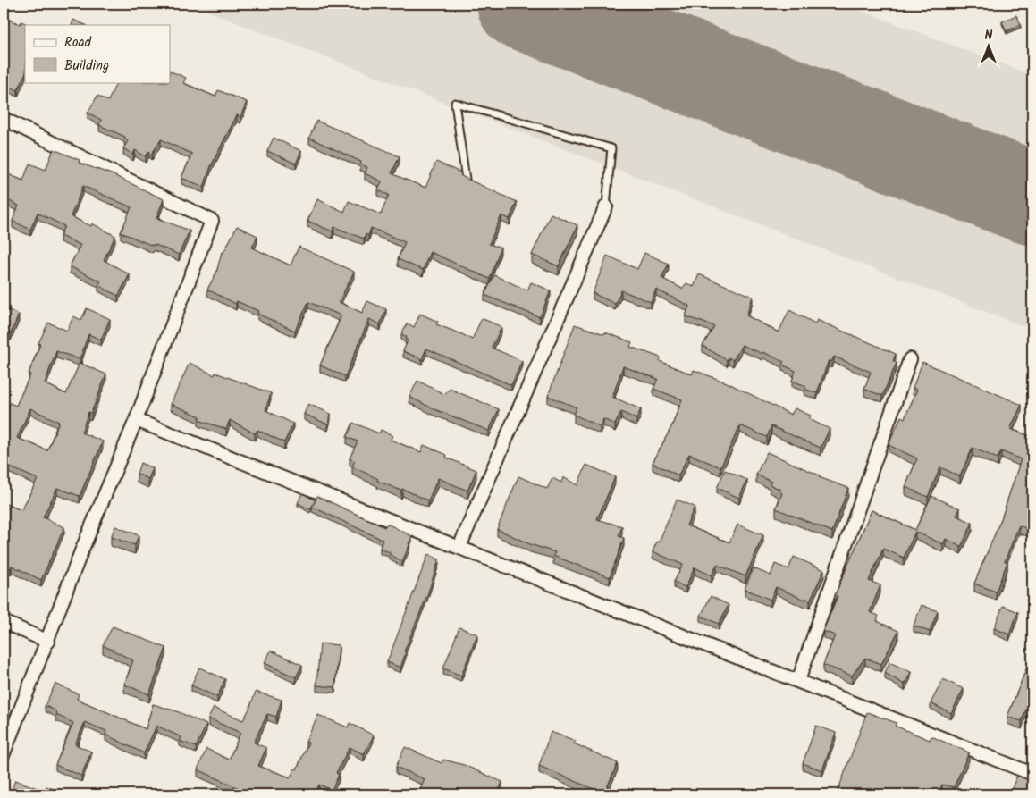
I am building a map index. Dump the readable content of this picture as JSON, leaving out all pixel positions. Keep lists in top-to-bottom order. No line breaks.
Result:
{"legend":["Road","Building"],"north":"top"}
